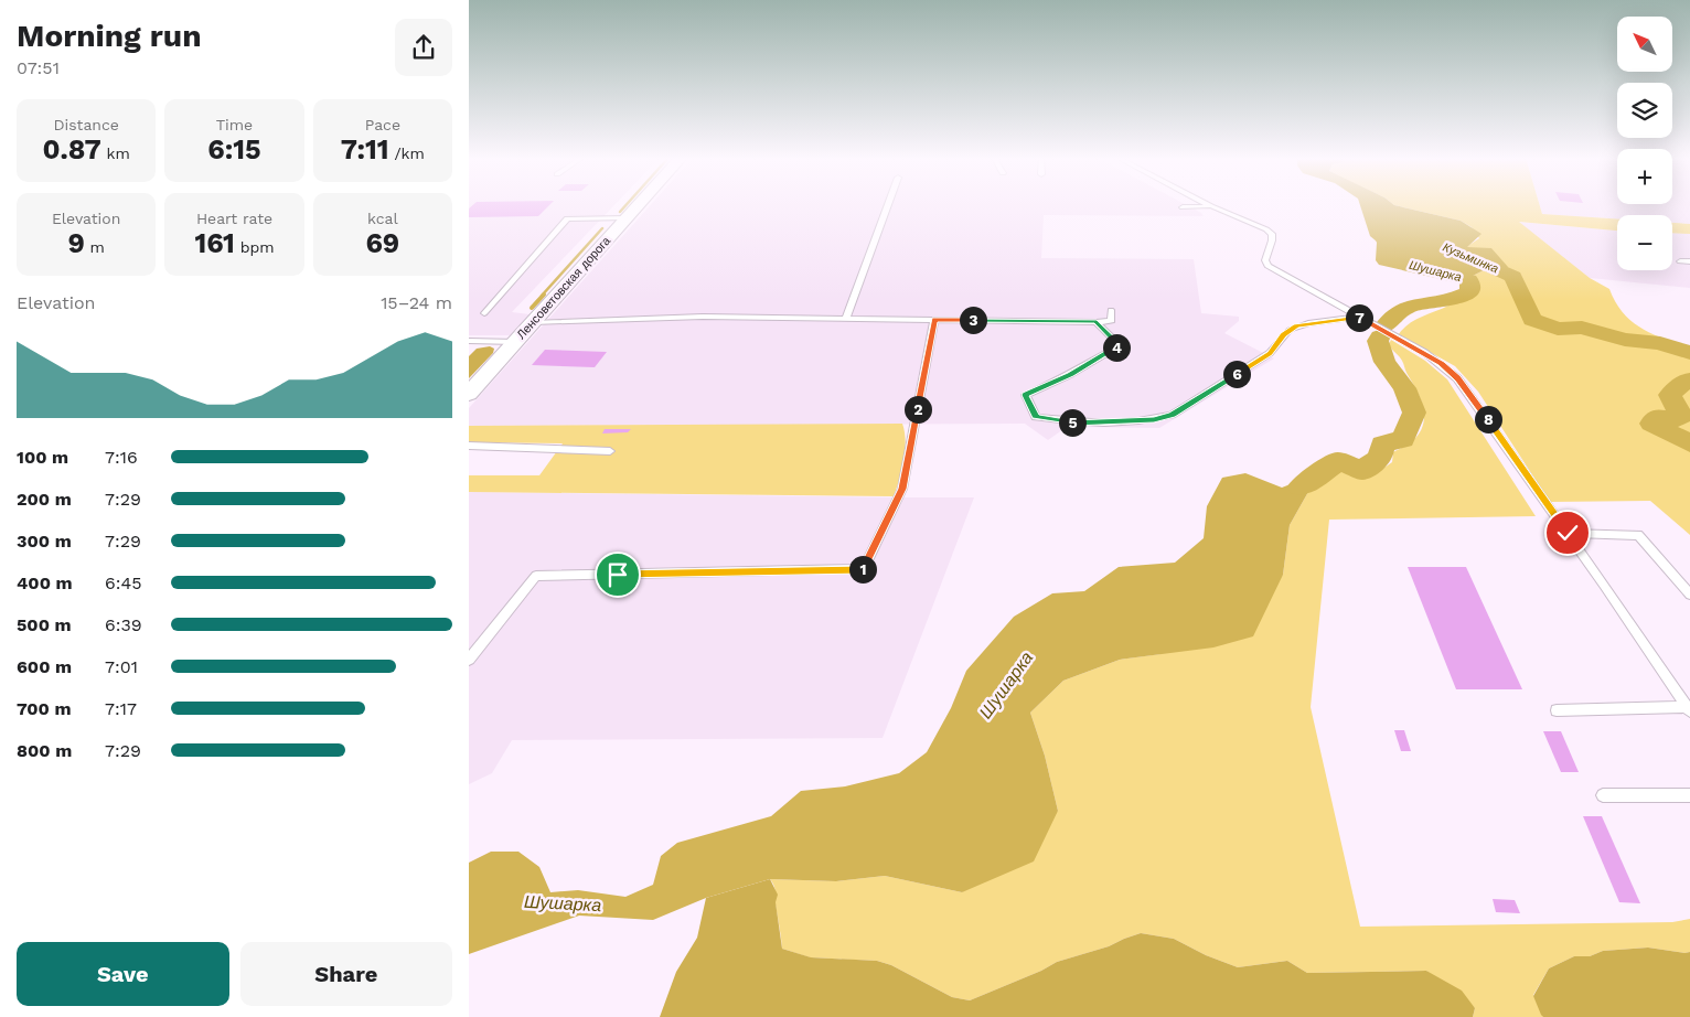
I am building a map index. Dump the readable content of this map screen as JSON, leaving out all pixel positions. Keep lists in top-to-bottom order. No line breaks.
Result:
{"streets":{"street":["Ленсоветовская дорога"]},"water":["Кузьминка","Шушарка"],"north":"top left","page":{"heading":["Morning run","07:51"],"map_buttons":["+","−"],"stats":[["Distance","0.87 km"],["Time","6:15"],["Pace","7:11 /km"],["Elevation","9 m"],["Heart rate","161 bpm"],["kcal","69"]],"chart":["Elevation","15–24 m"],"pins":["7","3","4","6","2","8","5","1"],"list":[{"name":"100 m","note":"7:16"},{"name":"200 m","note":"7:29"},{"name":"300 m","note":"7:29"},{"name":"400 m","note":"6:45"},{"name":"500 m","note":"6:39"},{"name":"600 m","note":"7:01"},{"name":"700 m","note":"7:17"},{"name":"800 m","note":"7:29"}],"buttons":["Save","Share"]}}
